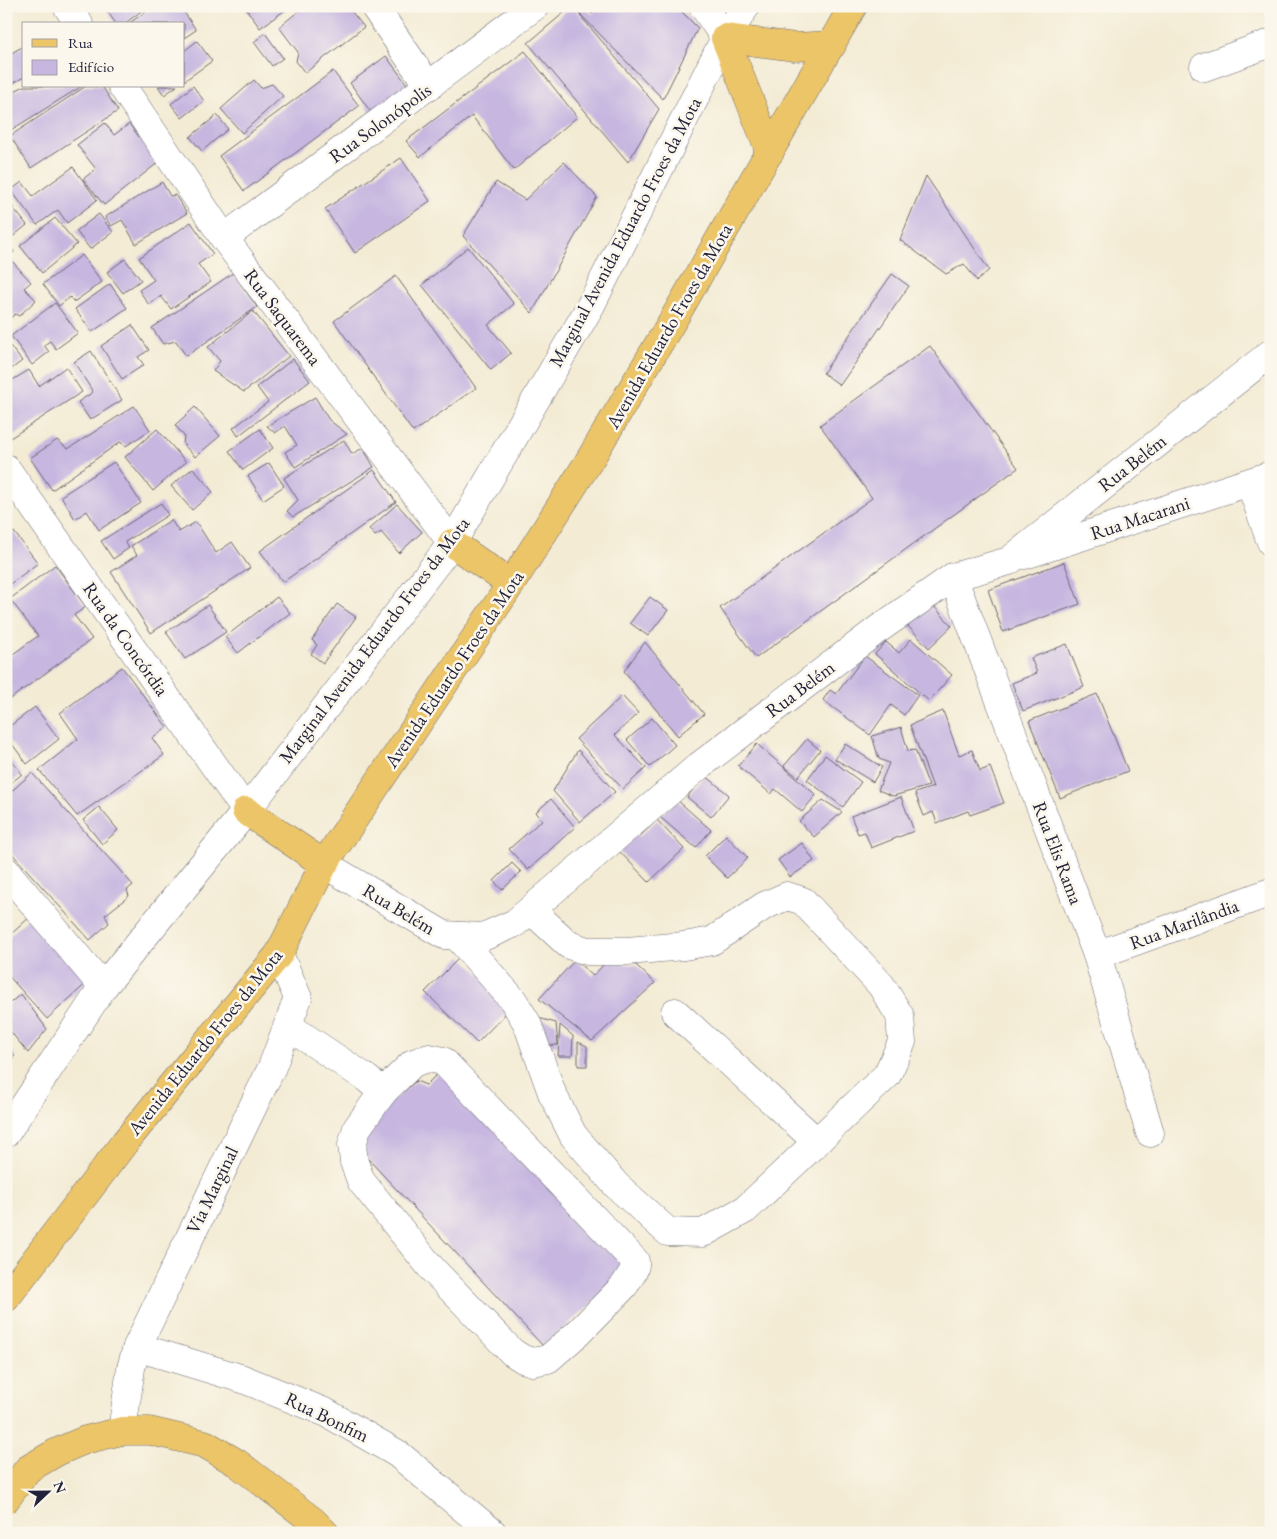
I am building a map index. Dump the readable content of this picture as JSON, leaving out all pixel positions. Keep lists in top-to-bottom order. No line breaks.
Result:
{"streets":{"main road":["Avenida Eduardo Froes da Mota"],"street":["Rua Solonópolis","Marginal Avenida Eduardo Froes da Mota","Rua Saquarema","Rua Belém","Rua Macarani","Rua da Concórdia","Rua Elis Rama","Rua Marilândia","Via Marginal","Rua Bonfim"]},"crossings":[["Rua Solonópolis","Rua Saquarema"],["Marginal Avenida Eduardo Froes da Mota","Rua Saquarema"],["Marginal Avenida Eduardo Froes da Mota","Rua da Concórdia"],["Avenida Eduardo Froes da Mota","Rua Belém"],["Avenida Eduardo Froes da Mota","Via Marginal"],["Rua Belém","Rua Macarani"],["Rua Belém","Rua Elis Rama"],["Rua Elis Rama","Rua Marilândia"],["Via Marginal","Rua Bonfim"]],"legend":["Rua","Edifício"],"north":"right"}
